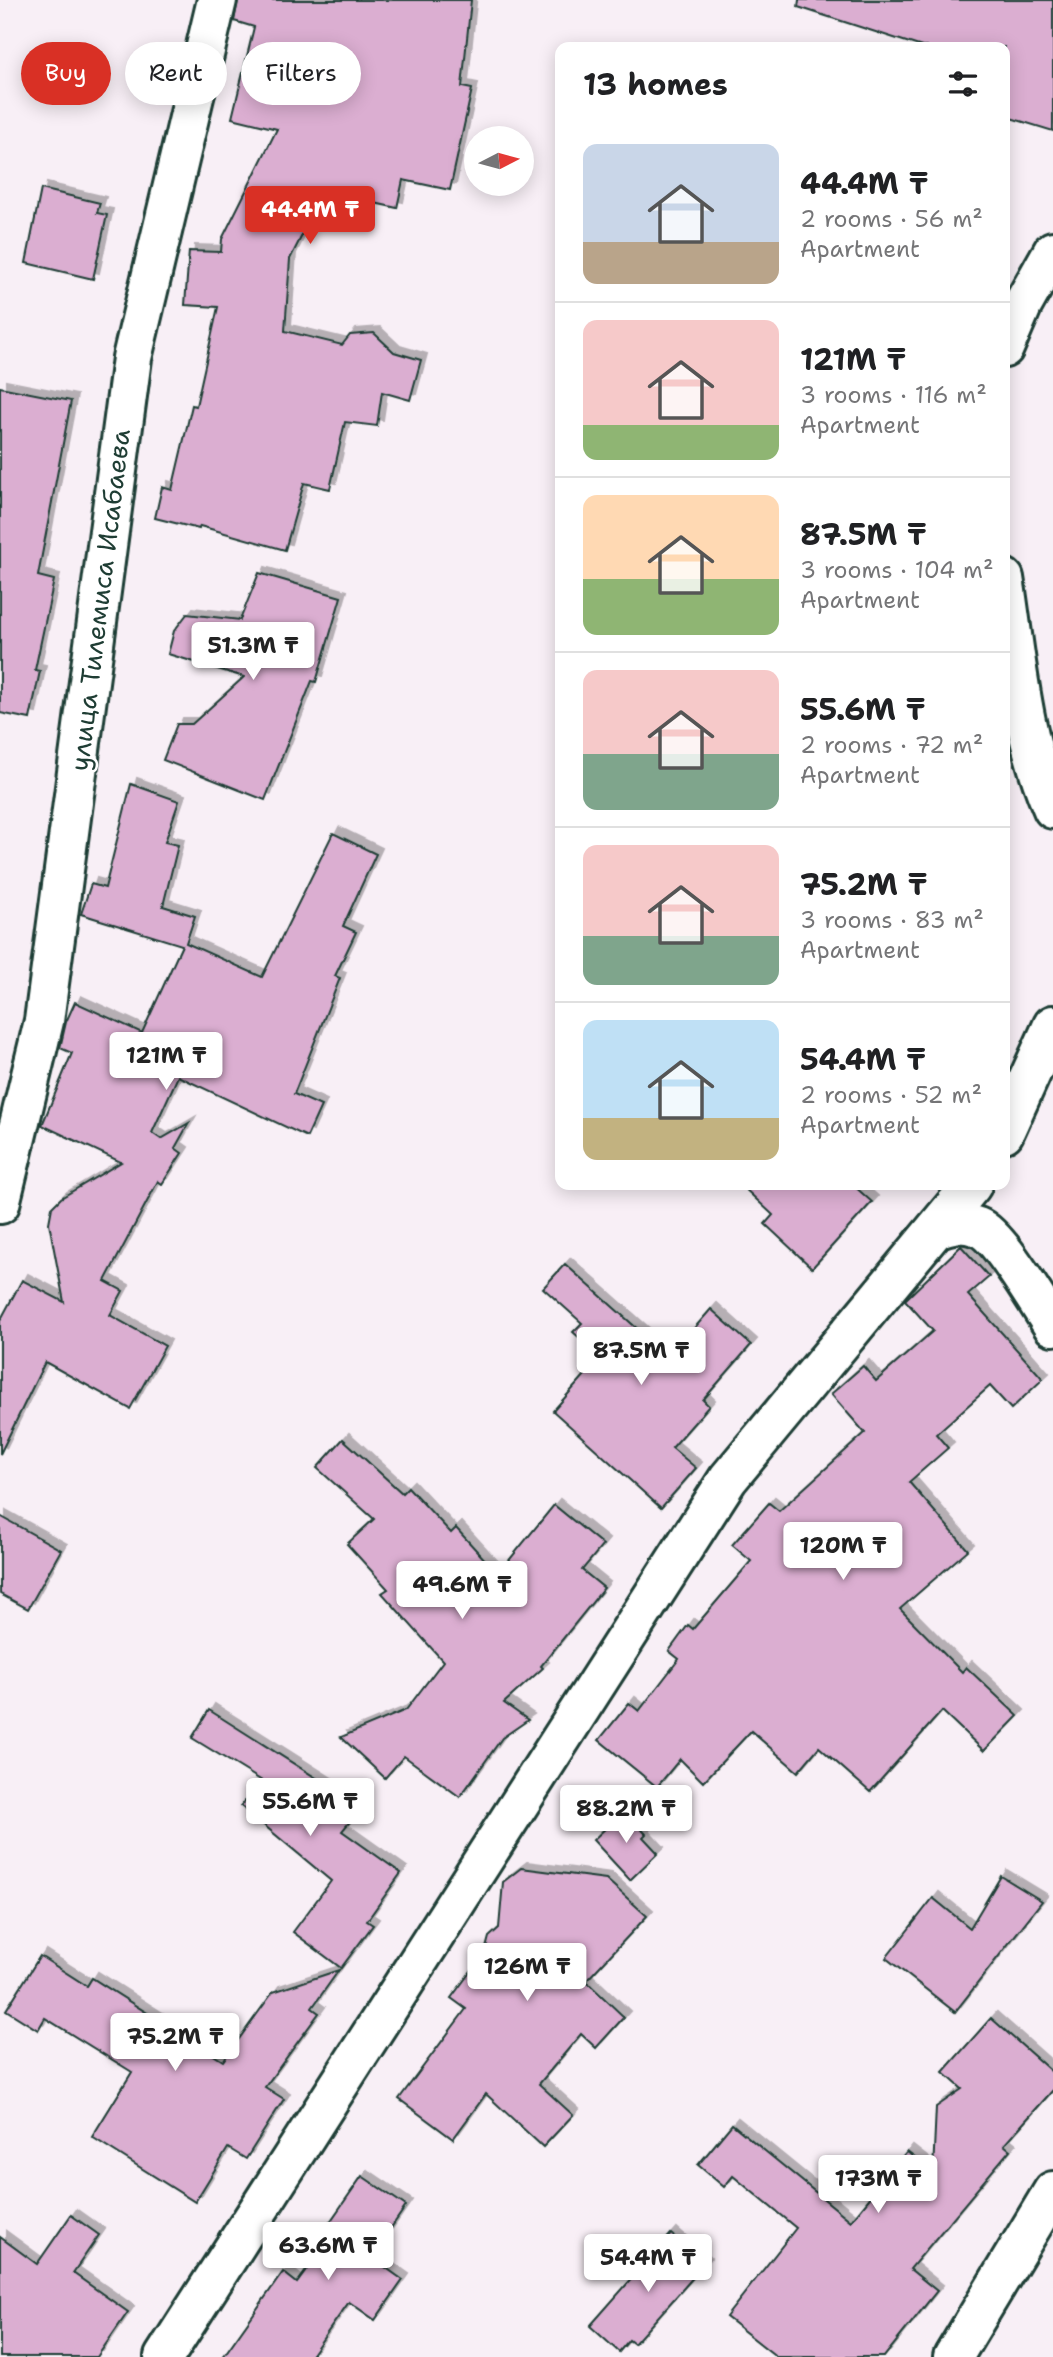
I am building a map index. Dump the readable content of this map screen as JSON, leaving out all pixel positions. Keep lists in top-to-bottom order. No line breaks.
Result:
{"streets":{"street":["улица Тилемиса Исабаева"]},"north":"right","page":{"chip":["Buy","Rent","Filters"],"heading":"13 homes","list":[{"name":"44.4M ₸","note":"2 rooms · 56 m² · Apartment"},{"name":"121M ₸","note":"3 rooms · 116 m² · Apartment"},{"name":"87.5M ₸","note":"3 rooms · 104 m² · Apartment"},{"name":"55.6M ₸","note":"2 rooms · 72 m² · Apartment"},{"name":"75.2M ₸","note":"3 rooms · 83 m² · Apartment"},{"name":"54.4M ₸","note":"2 rooms · 52 m² · Apartment"}],"price":["44.4M ₸","51.3M ₸","121M ₸","87.5M ₸","120M ₸","49.6M ₸","55.6M ₸","88.2M ₸","126M ₸","75.2M ₸","173M ₸","63.6M ₸","54.4M ₸"]}}
